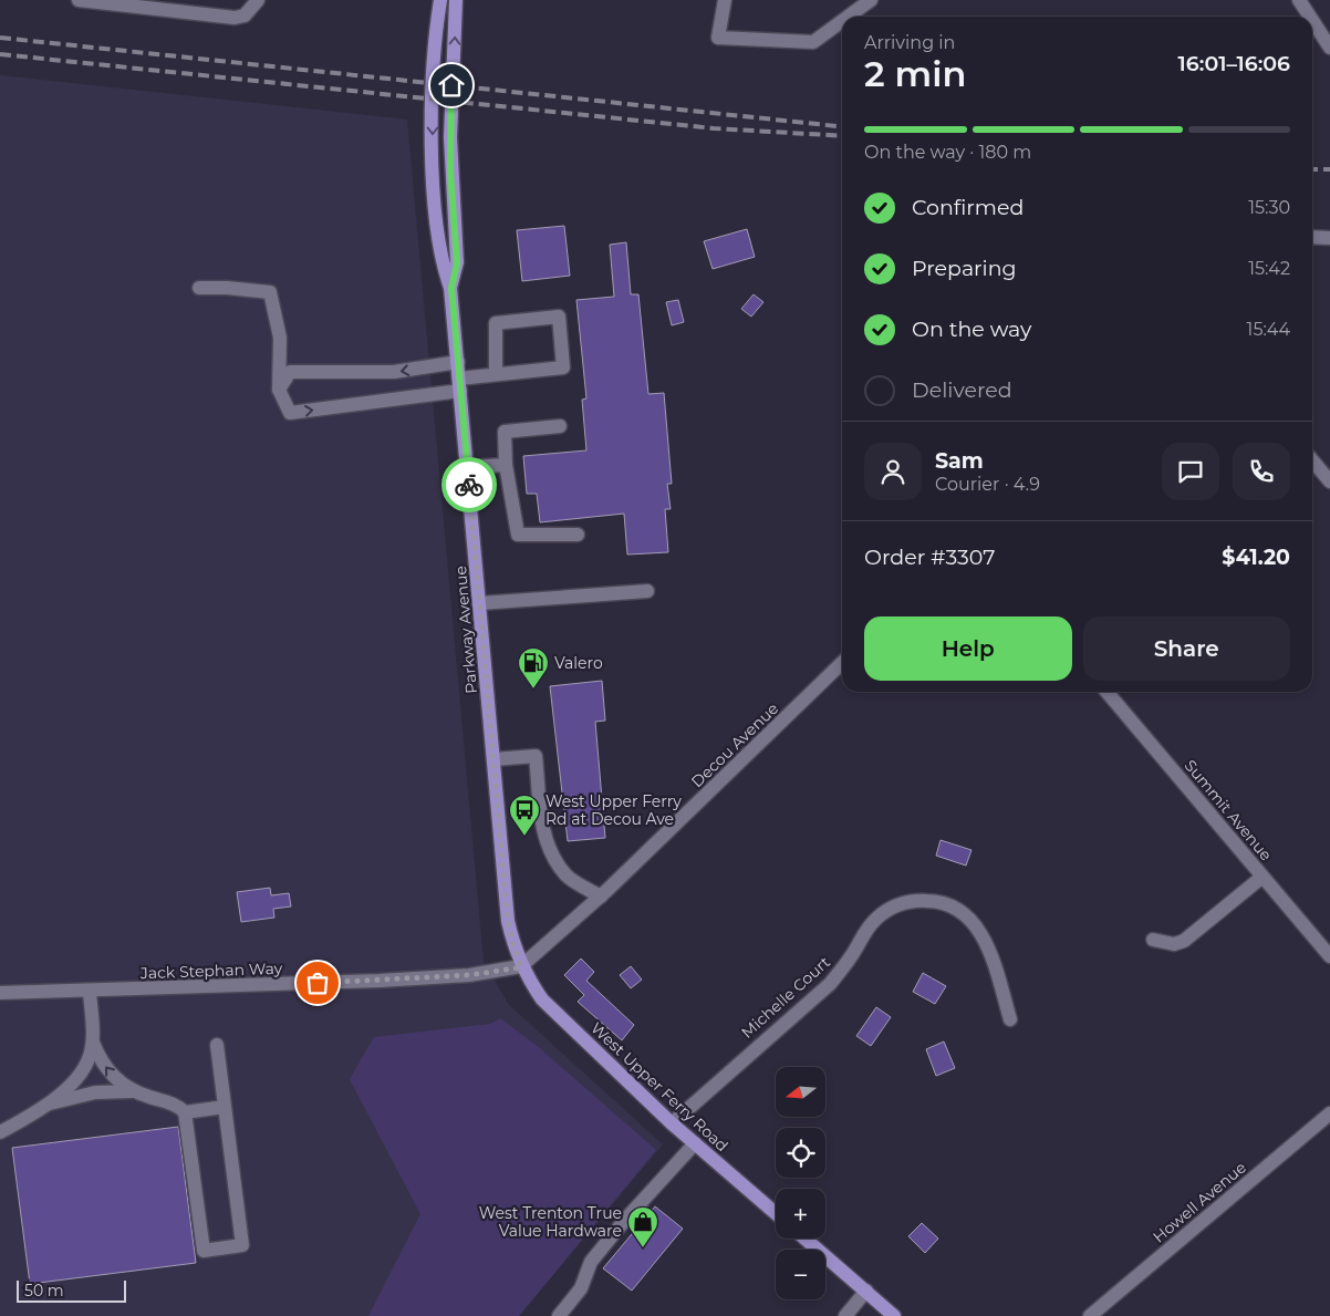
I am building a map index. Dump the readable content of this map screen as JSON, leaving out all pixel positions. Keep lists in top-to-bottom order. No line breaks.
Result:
{"streets":{"main road":["Parkway Avenue","West Upper Ferry Road"],"street":["Decou Avenue","Summit Avenue","Jack Stephan Way","Michelle Court","Howell Avenue"]},"crossings":[["Parkway Avenue","Decou Avenue"],["Parkway Avenue","Jack Stephan Way"],["Parkway Avenue","West Upper Ferry Road"],["Decou Avenue","Jack Stephan Way"],["Decou Avenue","West Upper Ferry Road"],["Jack Stephan Way","West Upper Ferry Road"],["Michelle Court","West Upper Ferry Road"]],"places":{"fuel station":["Valero"],"bus stop":["West Upper Ferry Rd at Decou Ave"],"shop":["West Trenton True Value Hardware"]},"scale_bar":"50 m","north":"left","page":{"heading":["2 min","Arriving in","16:01–16:06"],"panel":["Sam","Courier · 4.9","Order #3307","$41.20"],"bar":"On the way · 180 m","list":[["Confirmed","15:30"],["Preparing","15:42"],["On the way","15:44"],"Delivered"],"buttons":["Help","Share"],"map_buttons":["+","−"],"scale":"50 m"}}
